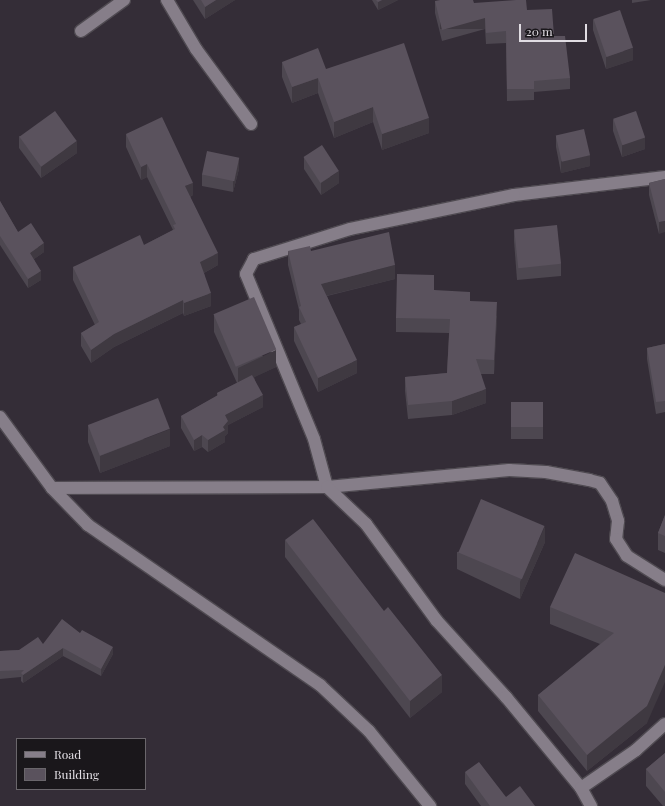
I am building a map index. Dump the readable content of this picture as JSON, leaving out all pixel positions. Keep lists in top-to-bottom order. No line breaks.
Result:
{"legend":["Road","Building"],"scale_bar":"20 m"}
